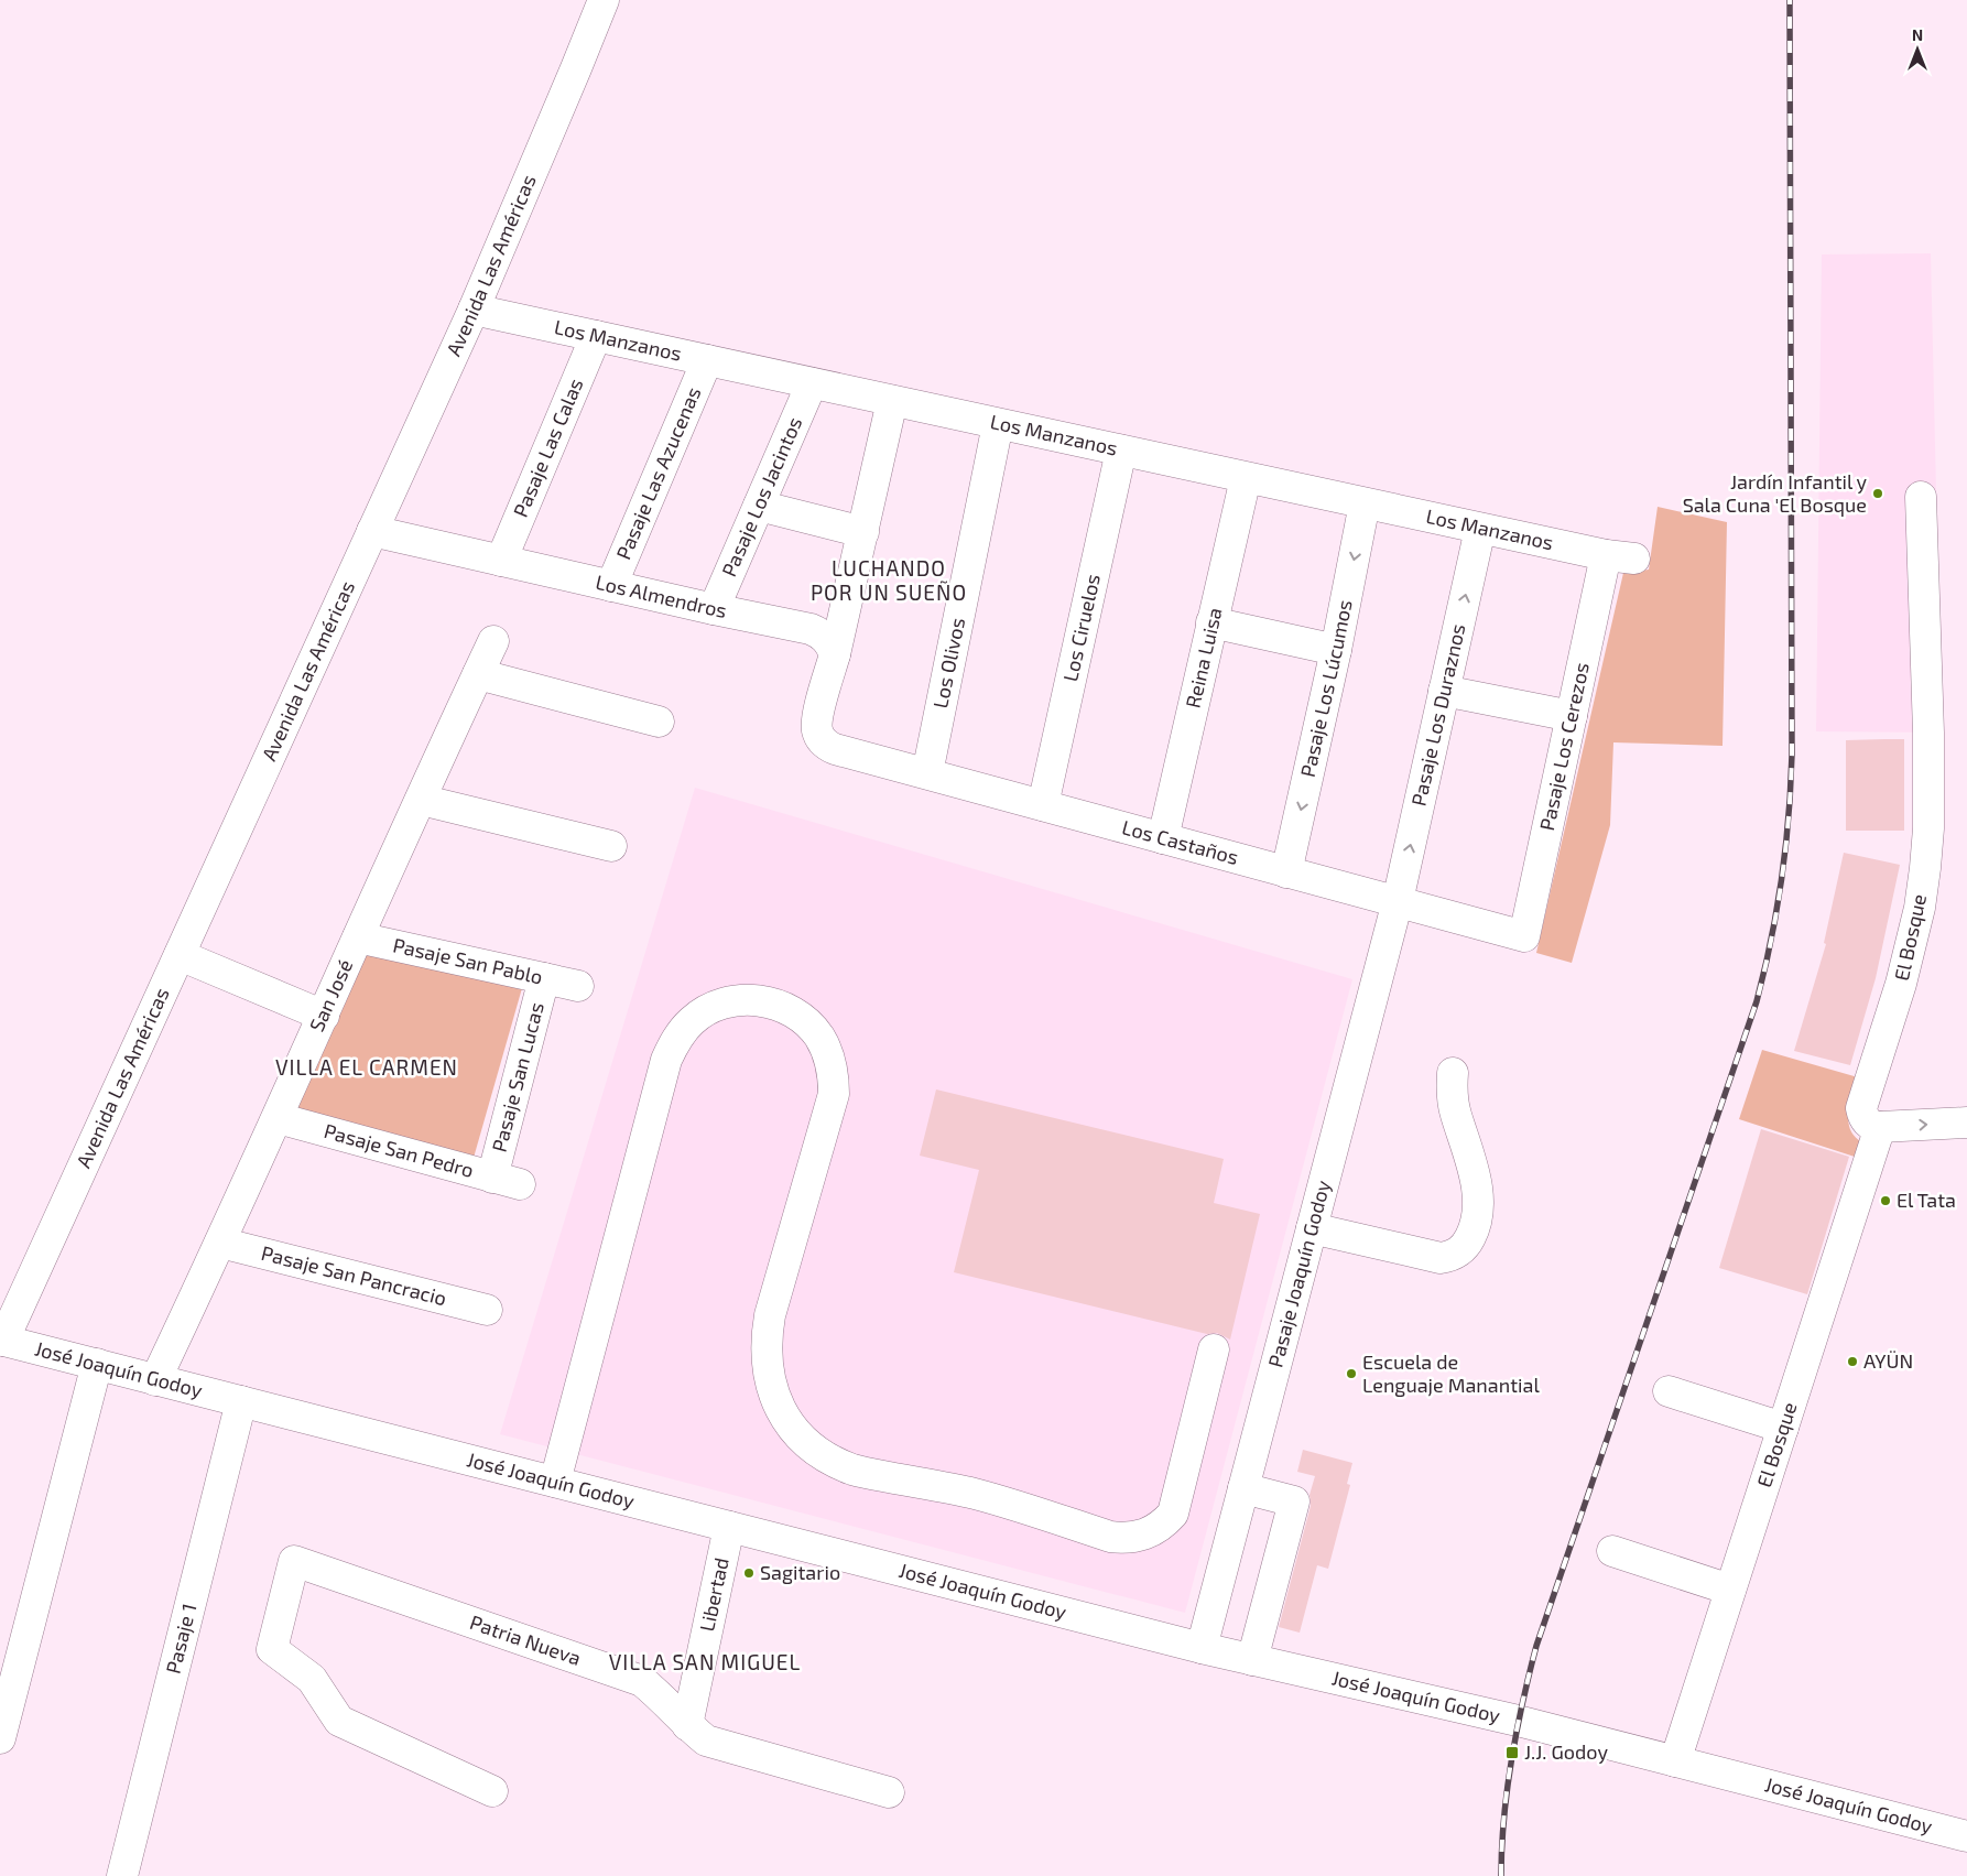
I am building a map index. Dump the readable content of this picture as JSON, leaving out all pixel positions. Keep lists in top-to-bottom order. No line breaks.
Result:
{"streets":{"street":["Avenida Las Américas","Los Manzanos","Pasaje Las Calas","Pasaje Las Azucenas","Pasaje Los Jacintos","Los Almendros","Los Ciruelos","Reina Luisa","Los Olivos","Pasaje Los Lúcumos","Pasaje Los Duraznos","Pasaje Los Cerezos","Los Castaños","El Bosque","Pasaje San Pablo","San José","Pasaje San Lucas","Pasaje San Pedro","Pasaje Joaquín Godoy","Pasaje San Pancracio","José Joaquín Godoy","Libertad","Pasaje 1","Patria Nueva"]},"crossings":[["Avenida Las Américas","Los Manzanos"],["Avenida Las Américas","Los Almendros"],["Avenida Las Américas","José Joaquín Godoy"],["Los Manzanos","Pasaje Las Calas"],["Los Manzanos","Pasaje Las Azucenas"],["Los Manzanos","Pasaje Los Jacintos"],["Los Manzanos","Los Ciruelos"],["Los Manzanos","Reina Luisa"],["Los Manzanos","Los Olivos"],["Los Manzanos","Pasaje Los Lúcumos"],["Los Manzanos","Pasaje Los Duraznos"],["Los Manzanos","Pasaje Los Cerezos"],["Pasaje Las Calas","Los Almendros"],["Pasaje Las Azucenas","Los Almendros"],["Pasaje Los Jacintos","Los Almendros"],["Los Almendros","Los Castaños"],["Los Ciruelos","Los Castaños"],["Reina Luisa","Los Castaños"],["Los Olivos","Los Castaños"],["Pasaje Los Lúcumos","Los Castaños"],["Pasaje Los Duraznos","Los Castaños"],["Pasaje Los Duraznos","Pasaje Joaquín Godoy"],["Pasaje Los Cerezos","Los Castaños"],["Los Castaños","Pasaje Joaquín Godoy"],["El Bosque","José Joaquín Godoy"],["Pasaje San Pablo","San José"],["Pasaje San Pablo","Pasaje San Lucas"],["San José","Pasaje San Pedro"],["San José","Pasaje San Pancracio"],["San José","José Joaquín Godoy"],["Pasaje San Lucas","Pasaje San Pedro"],["Pasaje Joaquín Godoy","José Joaquín Godoy"],["José Joaquín Godoy","Libertad"],["José Joaquín Godoy","Pasaje 1"],["Libertad","Patria Nueva"]],"one_way":["Pasaje Los Lúcumos","Pasaje Los Duraznos"],"districts":["LUCHANDO POR UN SUEÑO","VILLA EL CARMEN","VILLA SAN MIGUEL"],"places":{"other":["Jardín Infantil y Sala Cuna 'El Bosque","El Tata","AYÜN","Escuela de Lenguaje Manantial","Sagitario"],"transit":["J.J. Godoy"]},"north":"top"}
